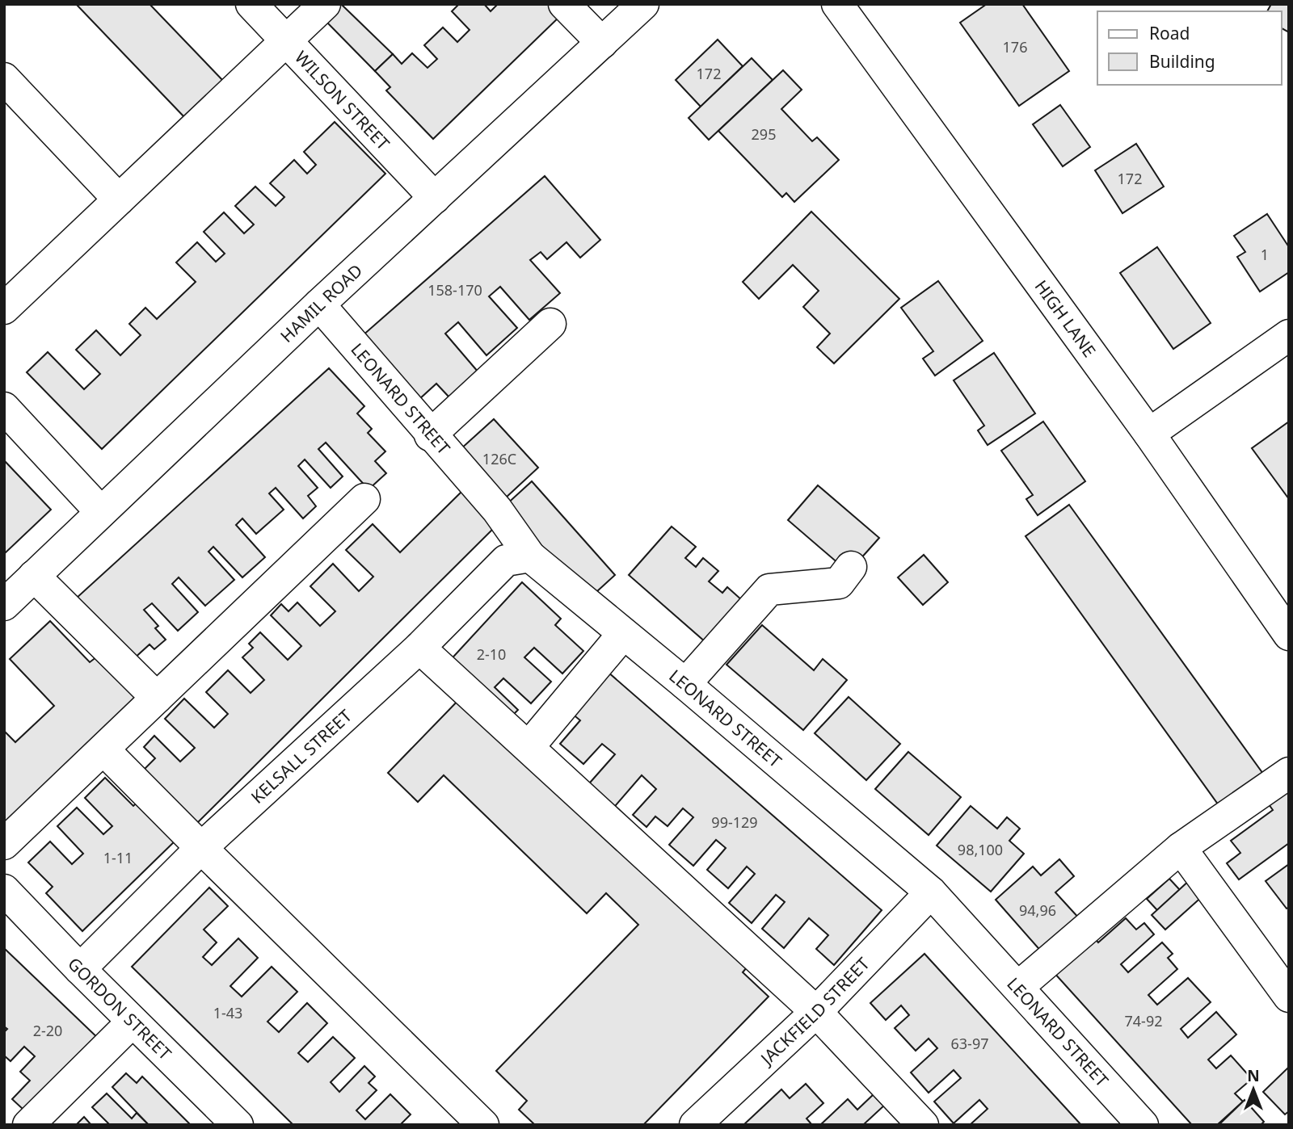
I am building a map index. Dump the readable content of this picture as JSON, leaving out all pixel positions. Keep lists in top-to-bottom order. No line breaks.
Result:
{"streets":{"street":["WILSON STREET","HAMIL ROAD","HIGH LANE","LEONARD STREET","KELSALL STREET","GORDON STREET","JACKFIELD STREET"]},"crossings":[["WILSON STREET","HAMIL ROAD"],["HAMIL ROAD","LEONARD STREET"],["LEONARD STREET","KELSALL STREET"],["LEONARD STREET","JACKFIELD STREET"],["KELSALL STREET","GORDON STREET"]],"house_numbers":["176","172","295","172","1","158-170","126C","2-10","99-129","98,100","1-11","94,96","1-43","74-92","2-20","63-97"],"legend":["Road","Building"],"north":"top"}
